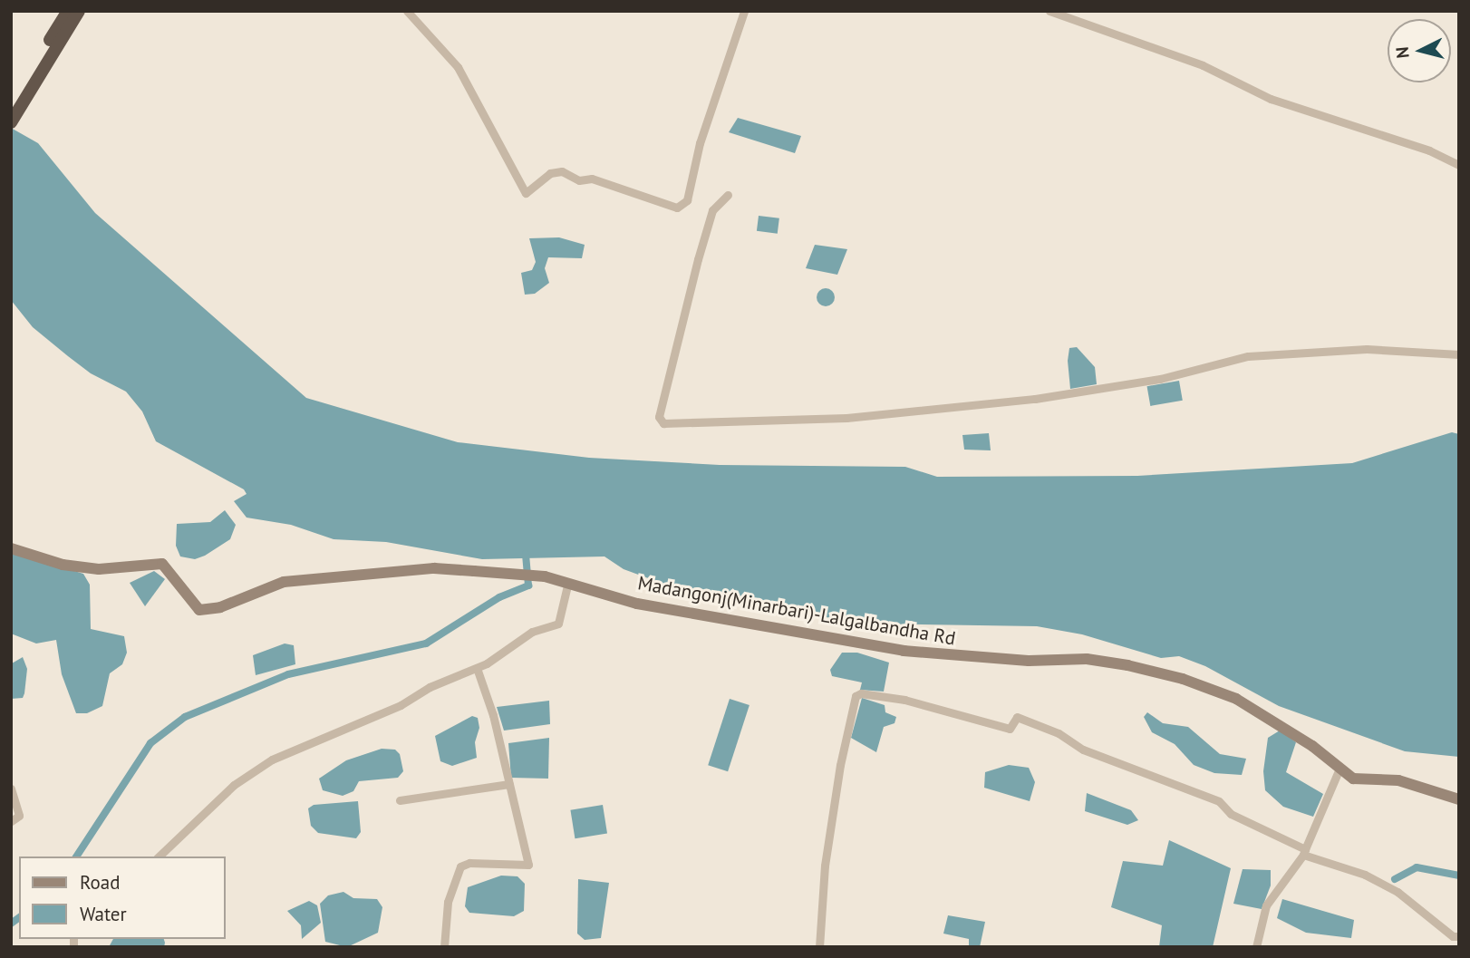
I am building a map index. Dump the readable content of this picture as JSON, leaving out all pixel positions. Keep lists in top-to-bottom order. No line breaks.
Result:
{"streets":{"main road":["Madangonj(Minarbari)-Lalgalbandha Rd"]},"legend":["Road","Water"],"north":"left"}
